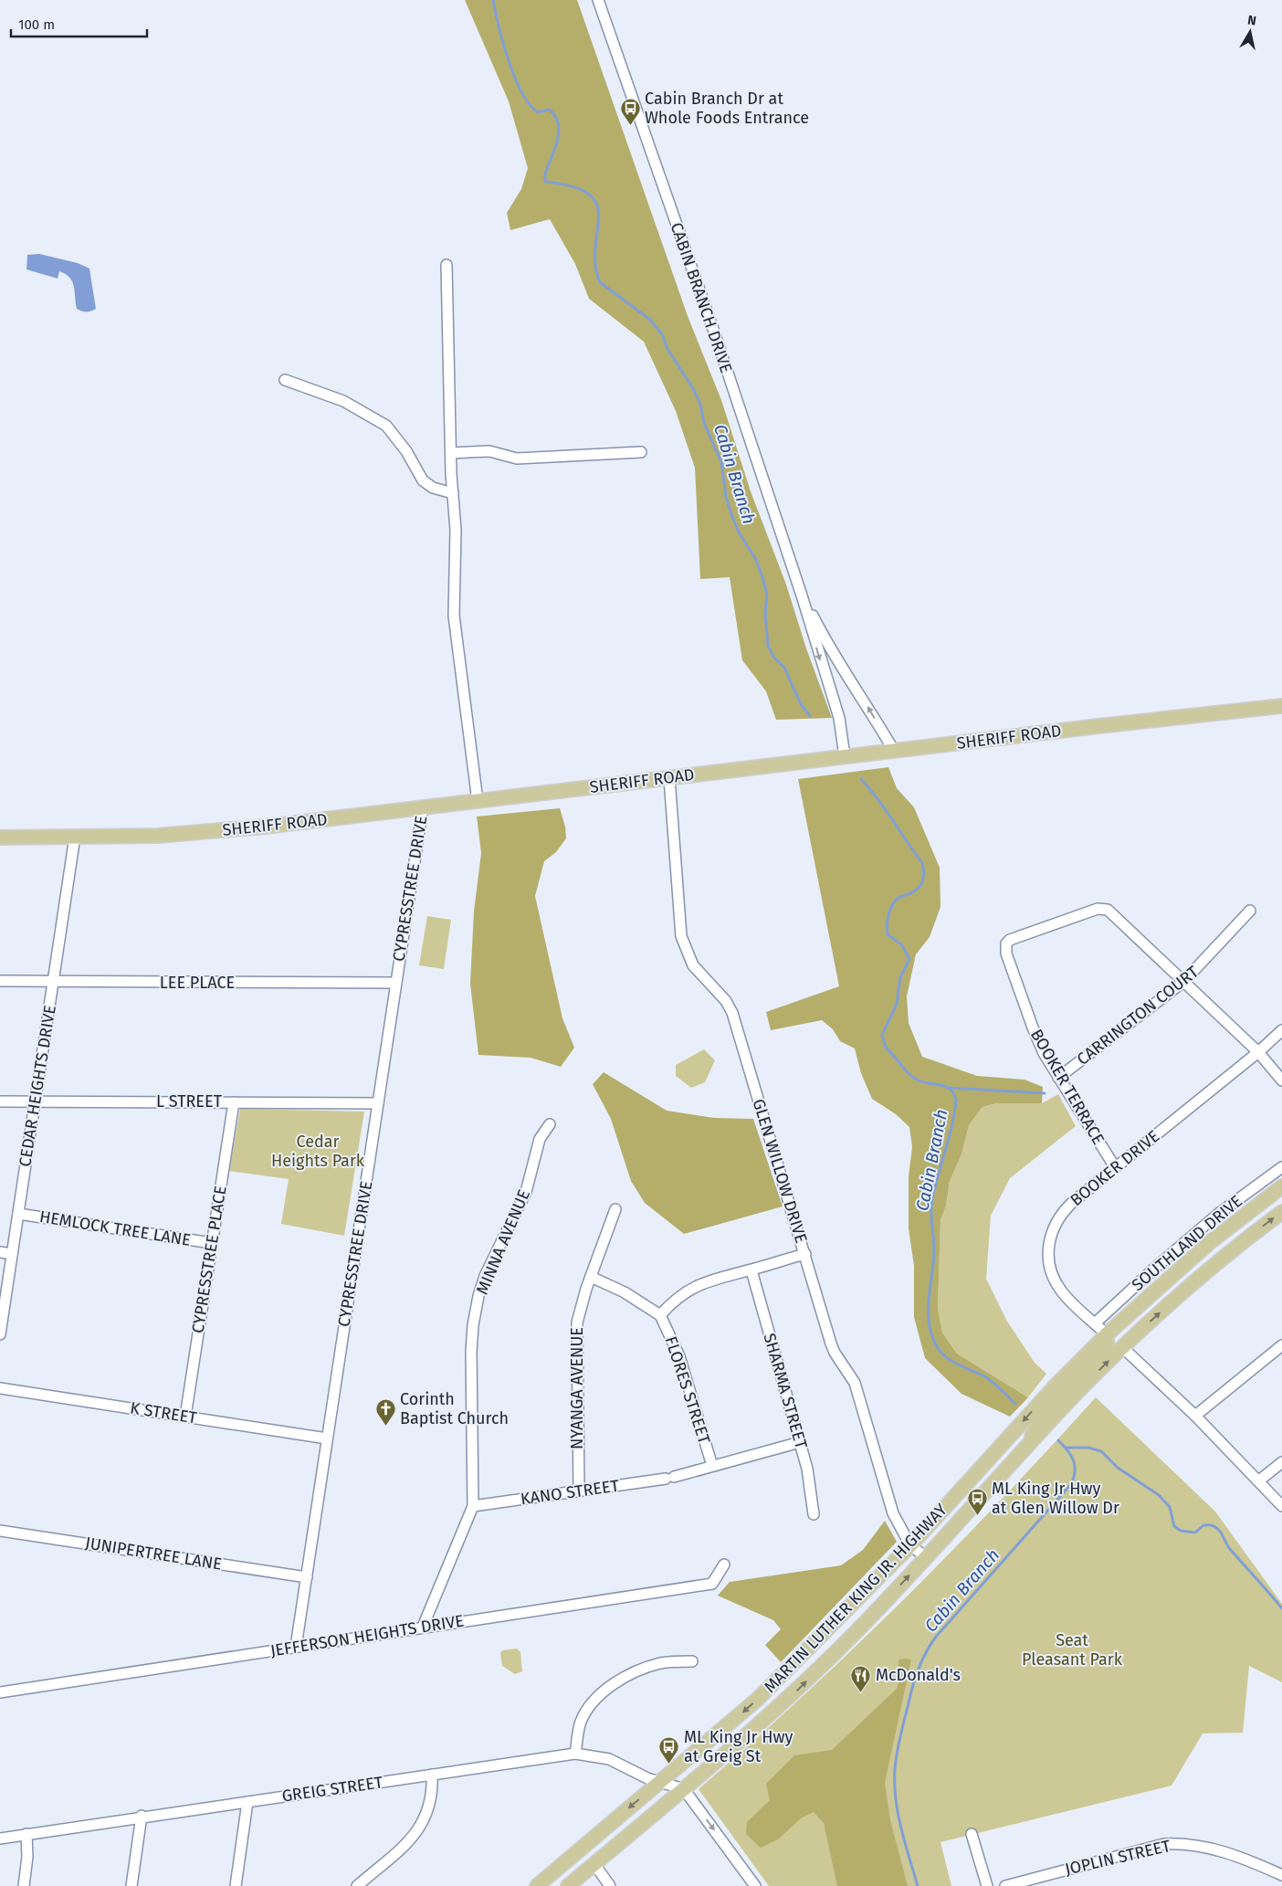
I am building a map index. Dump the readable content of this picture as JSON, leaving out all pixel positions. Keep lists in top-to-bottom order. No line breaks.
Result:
{"streets":{"main road":["SHERIFF ROAD","MARTIN LUTHER KING JR. HIGHWAY"],"street":["CABIN BRANCH DRIVE","CYPRESSTREE DRIVE","LEE PLACE","CARRINGTON COURT","CEDAR HEIGHTS DRIVE","BOOKER TERRACE","L STREET","BOOKER DRIVE","GLEN WILLOW DRIVE","HEMLOCK TREE LANE","MINNA AVENUE","SOUTHLAND DRIVE","CYPRESSTREE PLACE","NYANGA AVENUE","FLORES STREET","SHARMA STREET","K STREET","KANO STREET","JUNIPERTREE LANE","JEFFERSON HEIGHTS DRIVE","GREIG STREET","JOPLIN STREET"]},"crossings":[["CABIN BRANCH DRIVE","SHERIFF ROAD"],["SHERIFF ROAD","CYPRESSTREE DRIVE"],["SHERIFF ROAD","CEDAR HEIGHTS DRIVE"],["SHERIFF ROAD","GLEN WILLOW DRIVE"],["CYPRESSTREE DRIVE","LEE PLACE"],["CYPRESSTREE DRIVE","L STREET"],["CYPRESSTREE DRIVE","K STREET"],["CYPRESSTREE DRIVE","JUNIPERTREE LANE"],["CYPRESSTREE DRIVE","JEFFERSON HEIGHTS DRIVE"],["LEE PLACE","CEDAR HEIGHTS DRIVE"],["CARRINGTON COURT","BOOKER TERRACE"],["CEDAR HEIGHTS DRIVE","L STREET"],["CEDAR HEIGHTS DRIVE","HEMLOCK TREE LANE"],["BOOKER TERRACE","BOOKER DRIVE"],["L STREET","CYPRESSTREE PLACE"],["BOOKER DRIVE","SOUTHLAND DRIVE"],["BOOKER DRIVE","MARTIN LUTHER KING JR. HIGHWAY"],["GLEN WILLOW DRIVE","MARTIN LUTHER KING JR. HIGHWAY"],["HEMLOCK TREE LANE","CYPRESSTREE PLACE"],["MINNA AVENUE","KANO STREET"],["MINNA AVENUE","JEFFERSON HEIGHTS DRIVE"],["CYPRESSTREE PLACE","K STREET"],["NYANGA AVENUE","KANO STREET"],["FLORES STREET","KANO STREET"],["SHARMA STREET","KANO STREET"],["MARTIN LUTHER KING JR. HIGHWAY","GREIG STREET"]],"water":["Cabin Branch"],"parks":["Cedar Heights Park","Seat Pleasant Park"],"places":{"bus stop":["Cabin Branch Dr at Whole Foods Entrance","ML King Jr Hwy at Glen Willow Dr","ML King Jr Hwy at Greig St"],"church":["Corinth Baptist Church"],"restaurant":["McDonald's"]},"scale_bar":"100 m","north":"top"}
